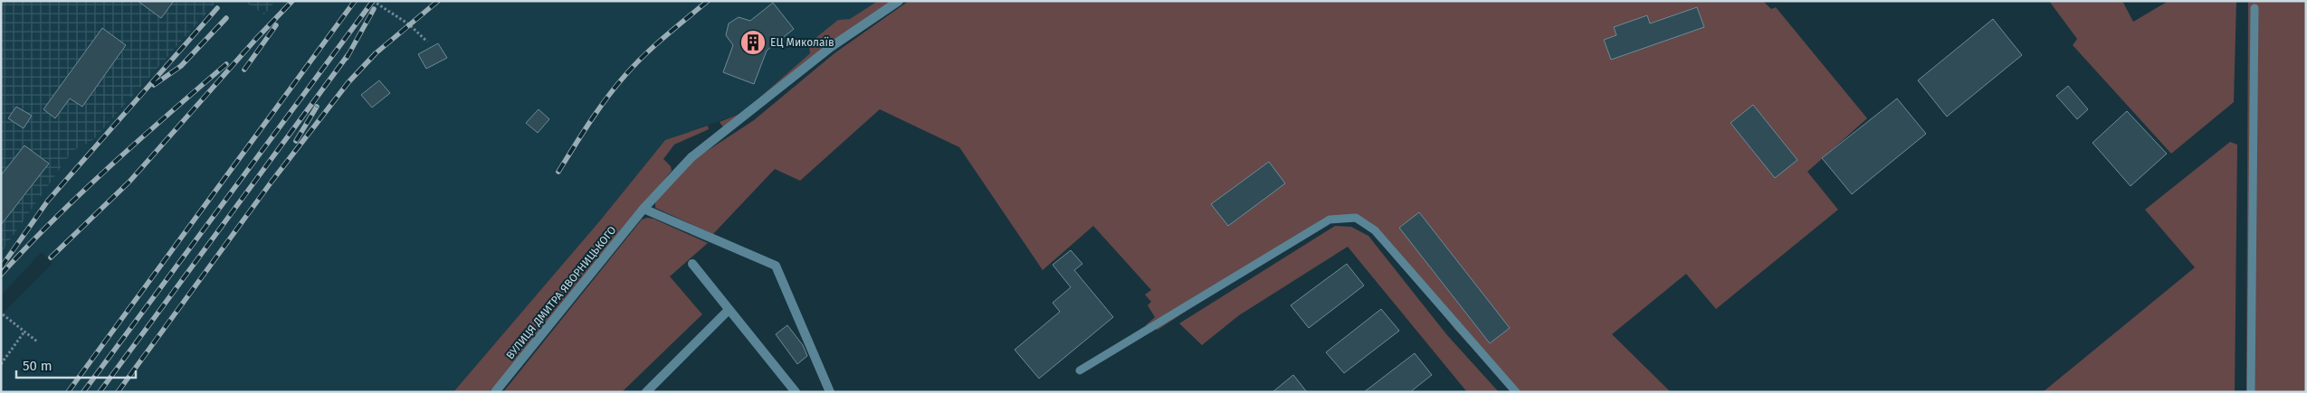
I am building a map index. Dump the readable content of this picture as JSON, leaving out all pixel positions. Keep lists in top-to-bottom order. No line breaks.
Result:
{"streets":{"street":["ВУЛИЦЯ ДМИТРА ЯВОРНИЦЬКОГО"]},"places":{"building":["ЕЦ Миколаїв"]},"scale_bar":"50 m"}
